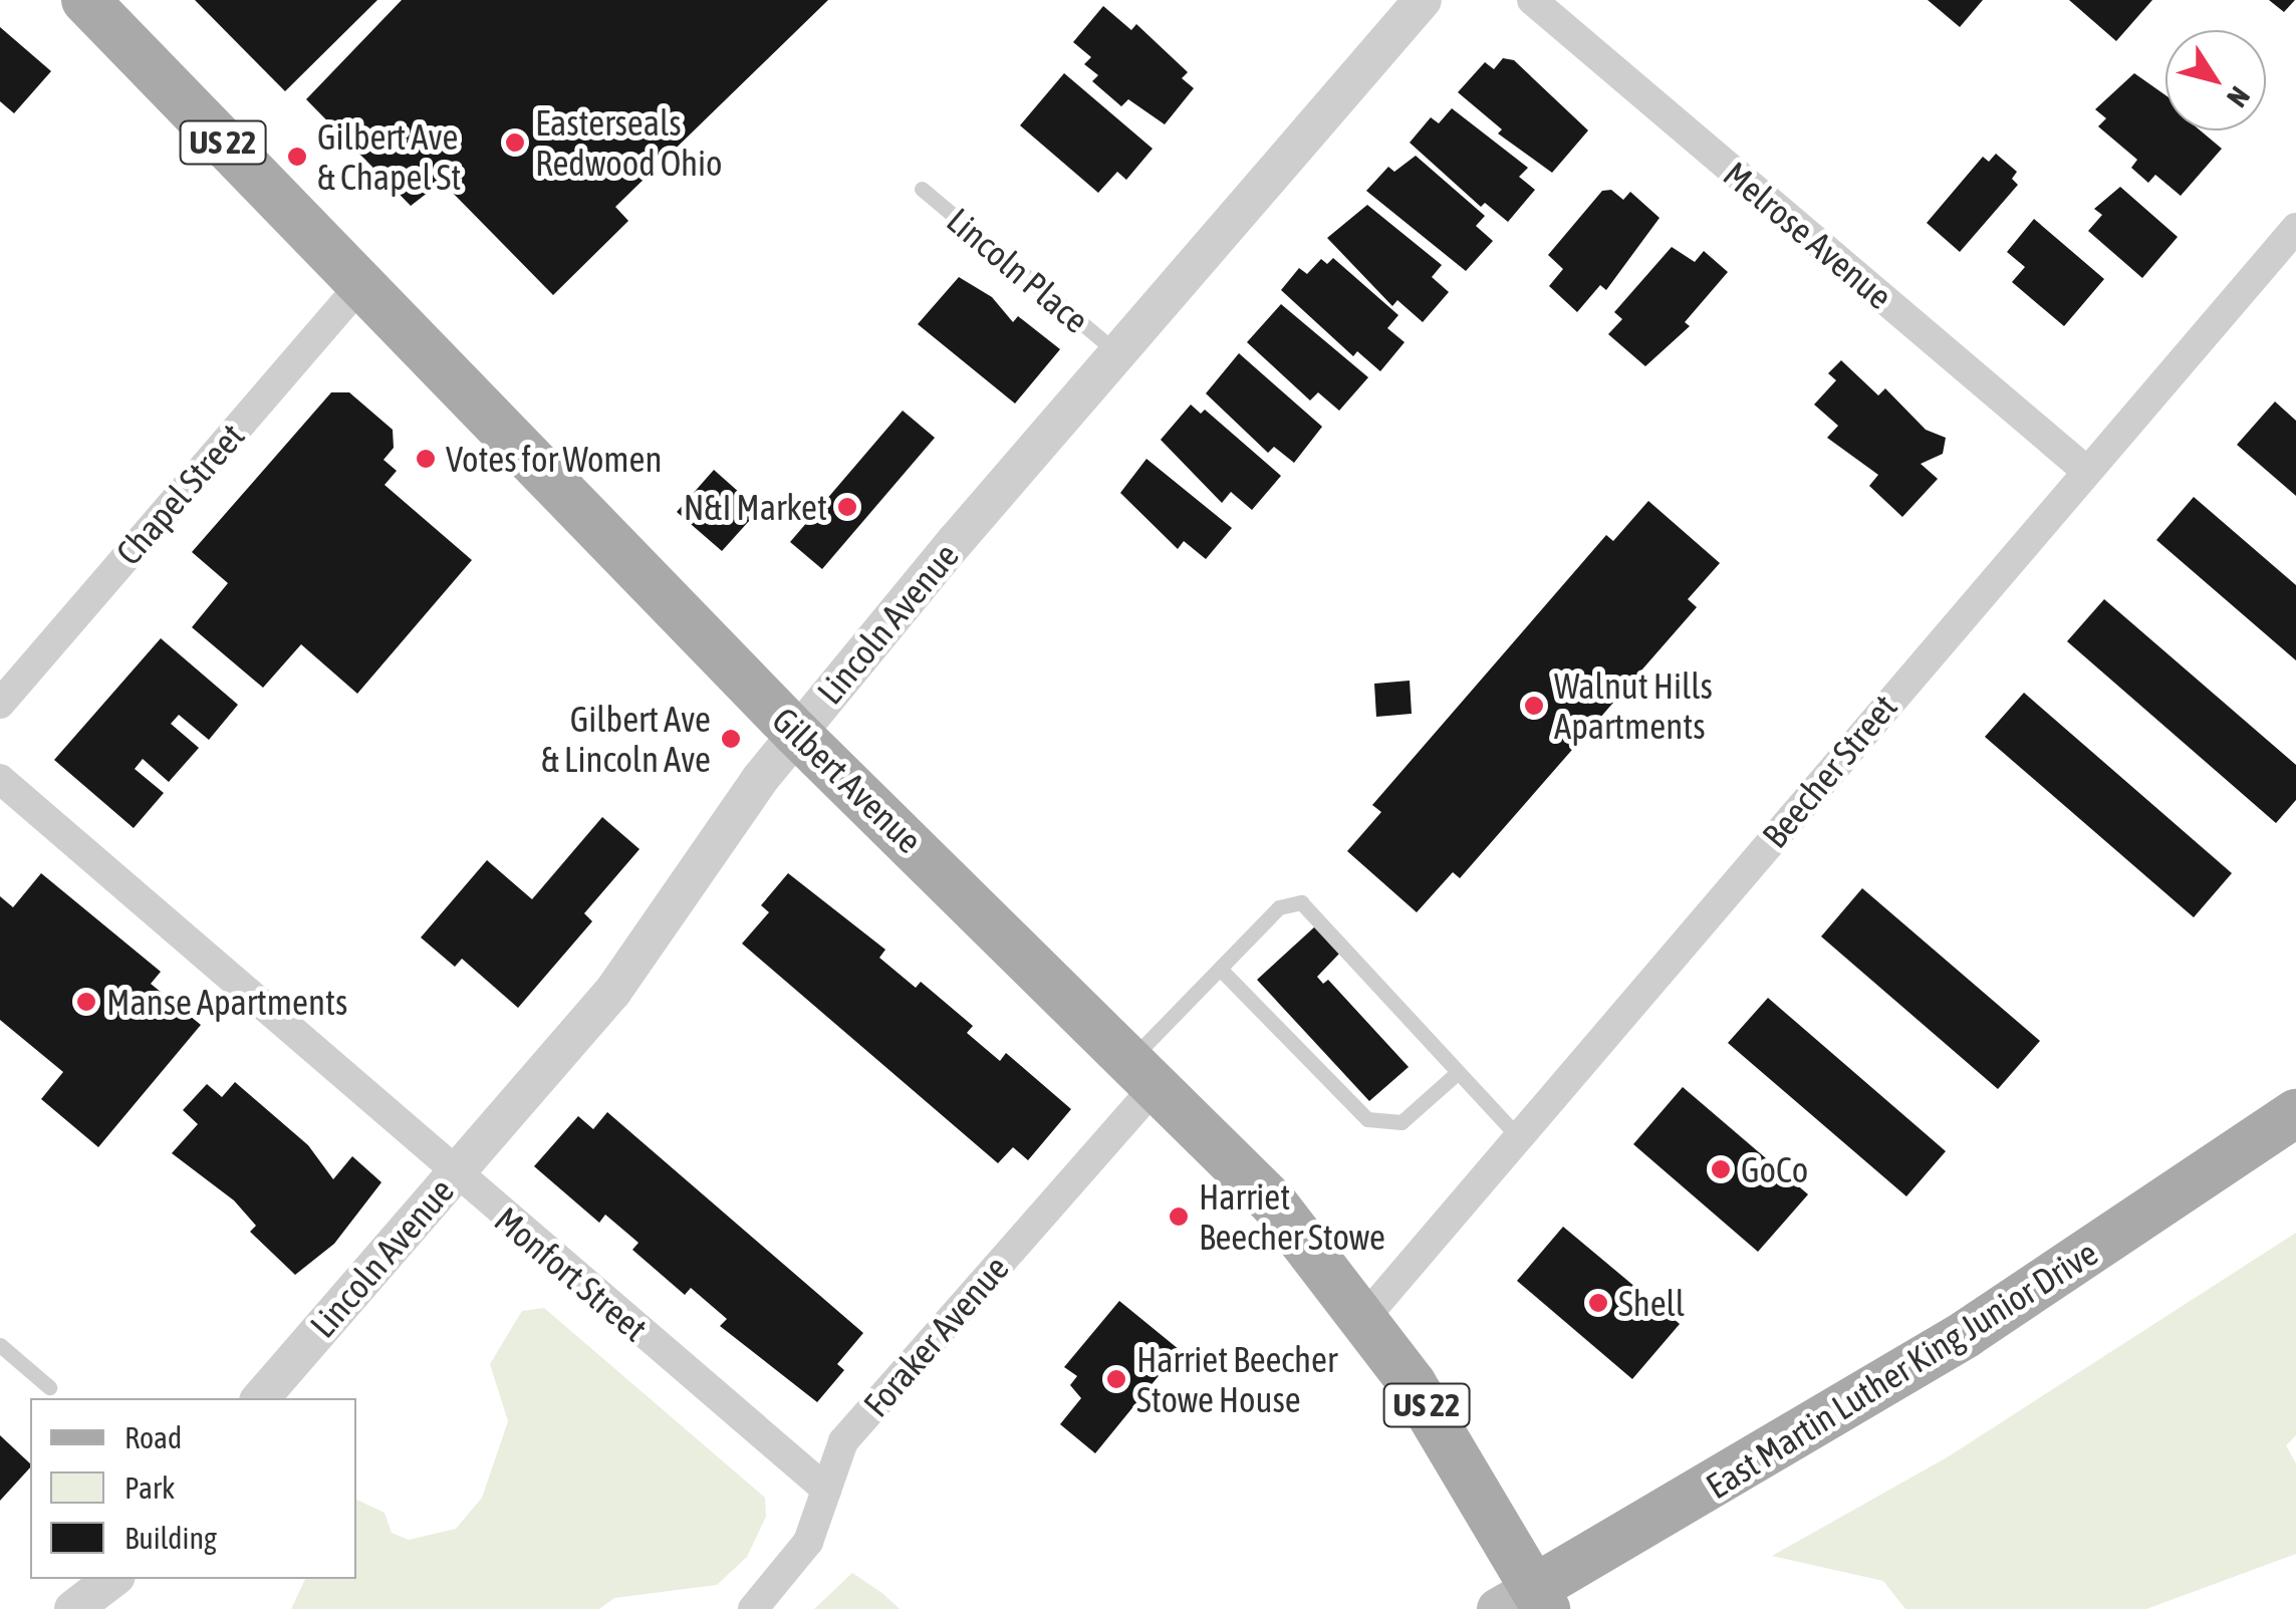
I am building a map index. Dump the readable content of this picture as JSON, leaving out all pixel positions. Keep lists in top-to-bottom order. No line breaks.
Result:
{"streets":{"main road":["US 22","Gilbert Avenue","East Martin Luther King Junior Drive"],"street":["Melrose Avenue","Chapel Street","Lincoln Avenue","Beecher Street","Monfort Street","Foraker Avenue"],"lane":["Lincoln Place"]},"crossings":[["Melrose Avenue","Beecher Street"],["Lincoln Place","Lincoln Avenue"],["Chapel Street","Gilbert Avenue"],["Lincoln Avenue","Gilbert Avenue"],["Lincoln Avenue","Monfort Street"],["Beecher Street","Gilbert Avenue"],["Gilbert Avenue","Foraker Avenue"],["Gilbert Avenue","East Martin Luther King Junior Drive"],["Monfort Street","Foraker Avenue"]],"places":["Easterseals Redwood Ohio","Gilbert Ave & Chapel St","Votes for Women","N&I Market","Walnut Hills Apartments","Gilbert Ave & Lincoln Ave","Manse Apartments","GoCo","Harriet Beecher Stowe","Shell","Harriet Beecher Stowe House"],"legend":["Road","Park","Building"],"north":"bottom right"}
